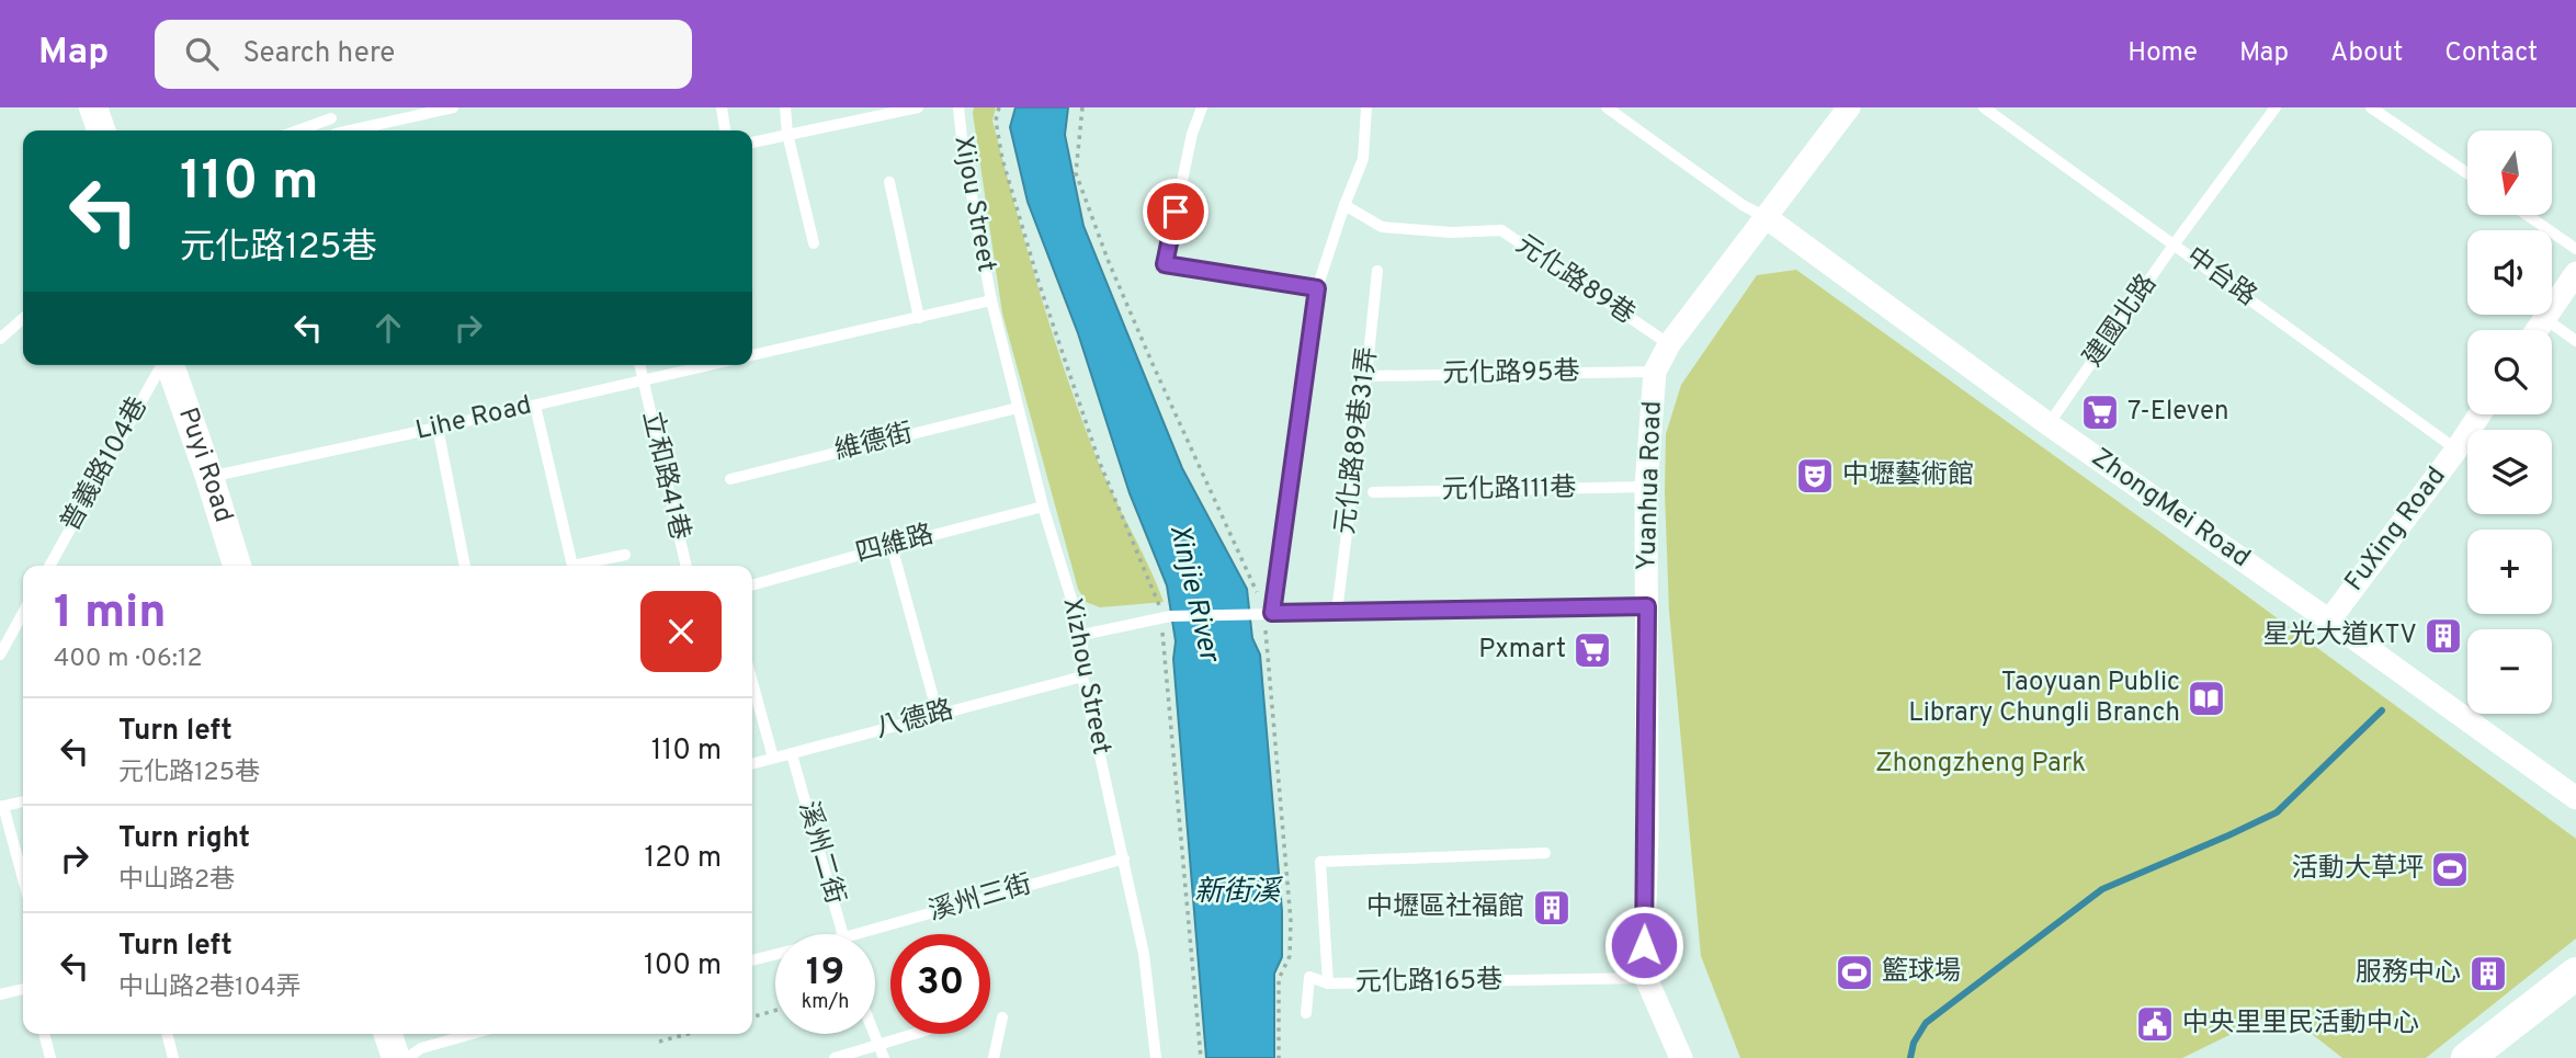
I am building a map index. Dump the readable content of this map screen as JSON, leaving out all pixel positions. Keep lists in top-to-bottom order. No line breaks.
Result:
{"streets":{"street":["Puyi Road","Yuanhua Road","ZhongMei Road","FuXing Road"],"lane":["Xijou Street","中台路","元化路89巷","建國北路","元化路95巷","Lihe Road","元化路89巷31弄","維德街","普義路104巷","立和路41巷","元化路111巷","四維路","Xizhou Street","八德路","溪州二街","溪州三街","元化路165巷"]},"crossings":[["Xijou Street","Xizhou Street"],["中台路","建國北路"],["中台路","FuXing Road"],["元化路89巷","Yuanhua Road"],["建國北路","ZhongMei Road"],["元化路95巷","元化路89巷31弄"],["元化路95巷","Yuanhua Road"],["Lihe Road","Puyi Road"],["Lihe Road","立和路41巷"],["維德街","Xizhou Street"],["Yuanhua Road","元化路111巷"],["Yuanhua Road","ZhongMei Road"],["Yuanhua Road","元化路165巷"],["ZhongMei Road","FuXing Road"],["四維路","Xizhou Street"],["Xizhou Street","八德路"],["Xizhou Street","溪州三街"],["八德路","溪州二街"]],"water":["Xinjie River","新街溪"],"parks":["Zhongzheng Park"],"places":{"supermarket":["7-Eleven","Pxmart"],"theatre":["中壢藝術館"],"building":["星光大道KTV","中壢區社福館","服務中心"],"library":["Taoyuan Public Library Chungli Branch"],"sports":["活動大草坪","籃球場"],"public building":["中央里里民活動中心"]},"north":"bottom","page":{"header":"Map","search":"Search here","nav":["Home","Map","About","Contact"],"map_buttons":["+","−"],"turn":["110 m","元化路125巷"],"heading":["1 min","400 m · 06:12"],"list":[{"name":"Turn left","note":"元化路125巷","value":"110 m"},{"name":"Turn right","note":"中山路2巷","value":"120 m"},{"name":"Turn left","note":"中山路2巷104弄","value":"100 m"}],"speed":"19 km/h","limit":"30"}}
